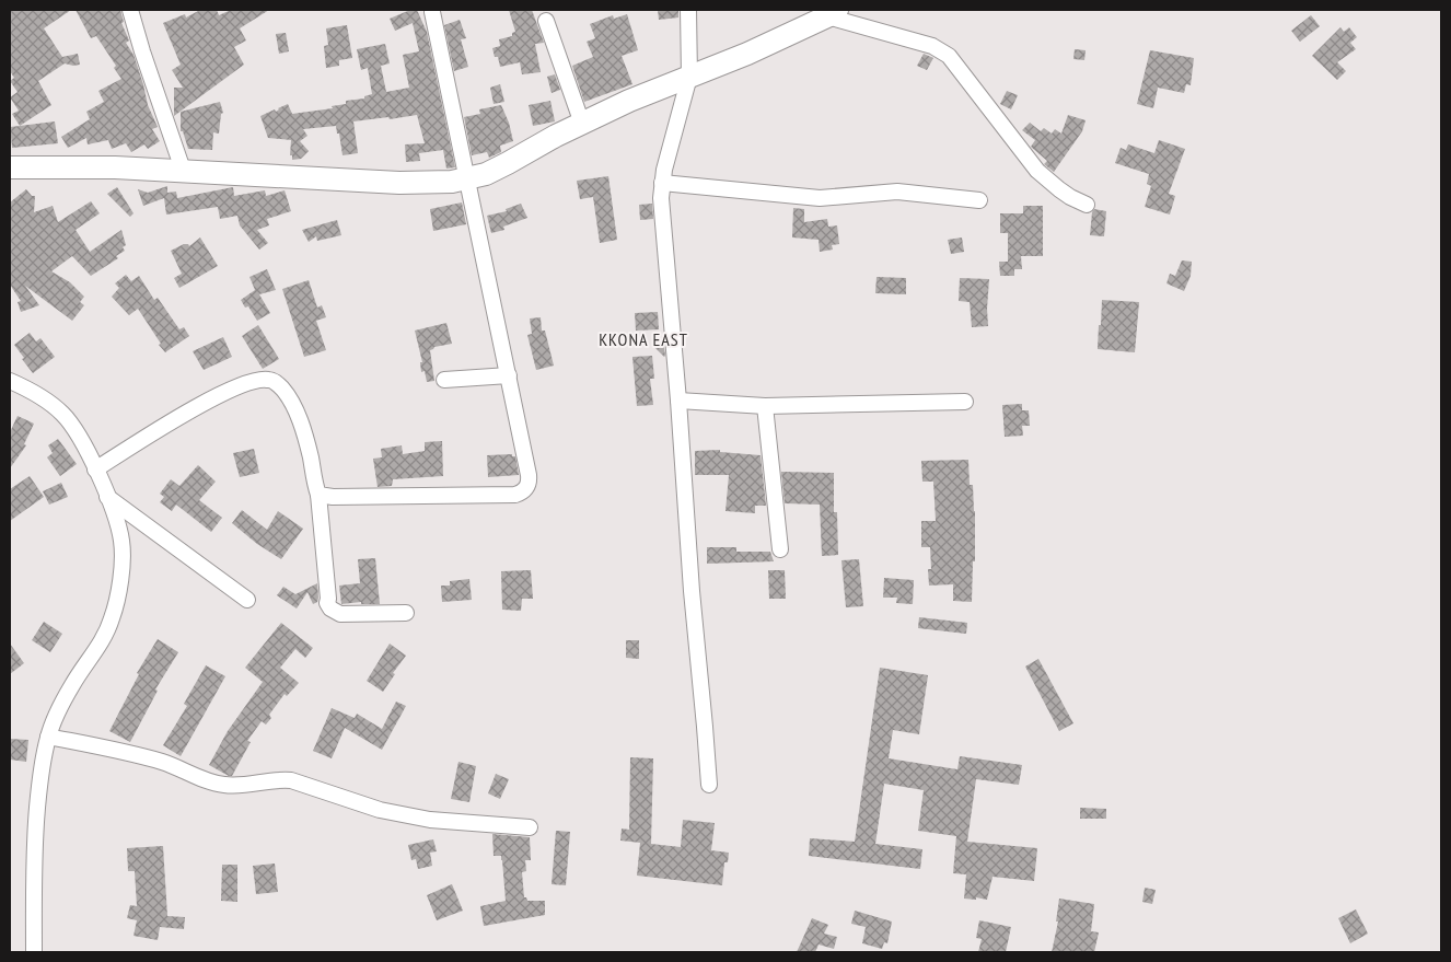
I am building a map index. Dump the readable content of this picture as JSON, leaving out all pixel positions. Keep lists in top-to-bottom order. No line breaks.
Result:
{"districts":["KKONA EAST"]}
